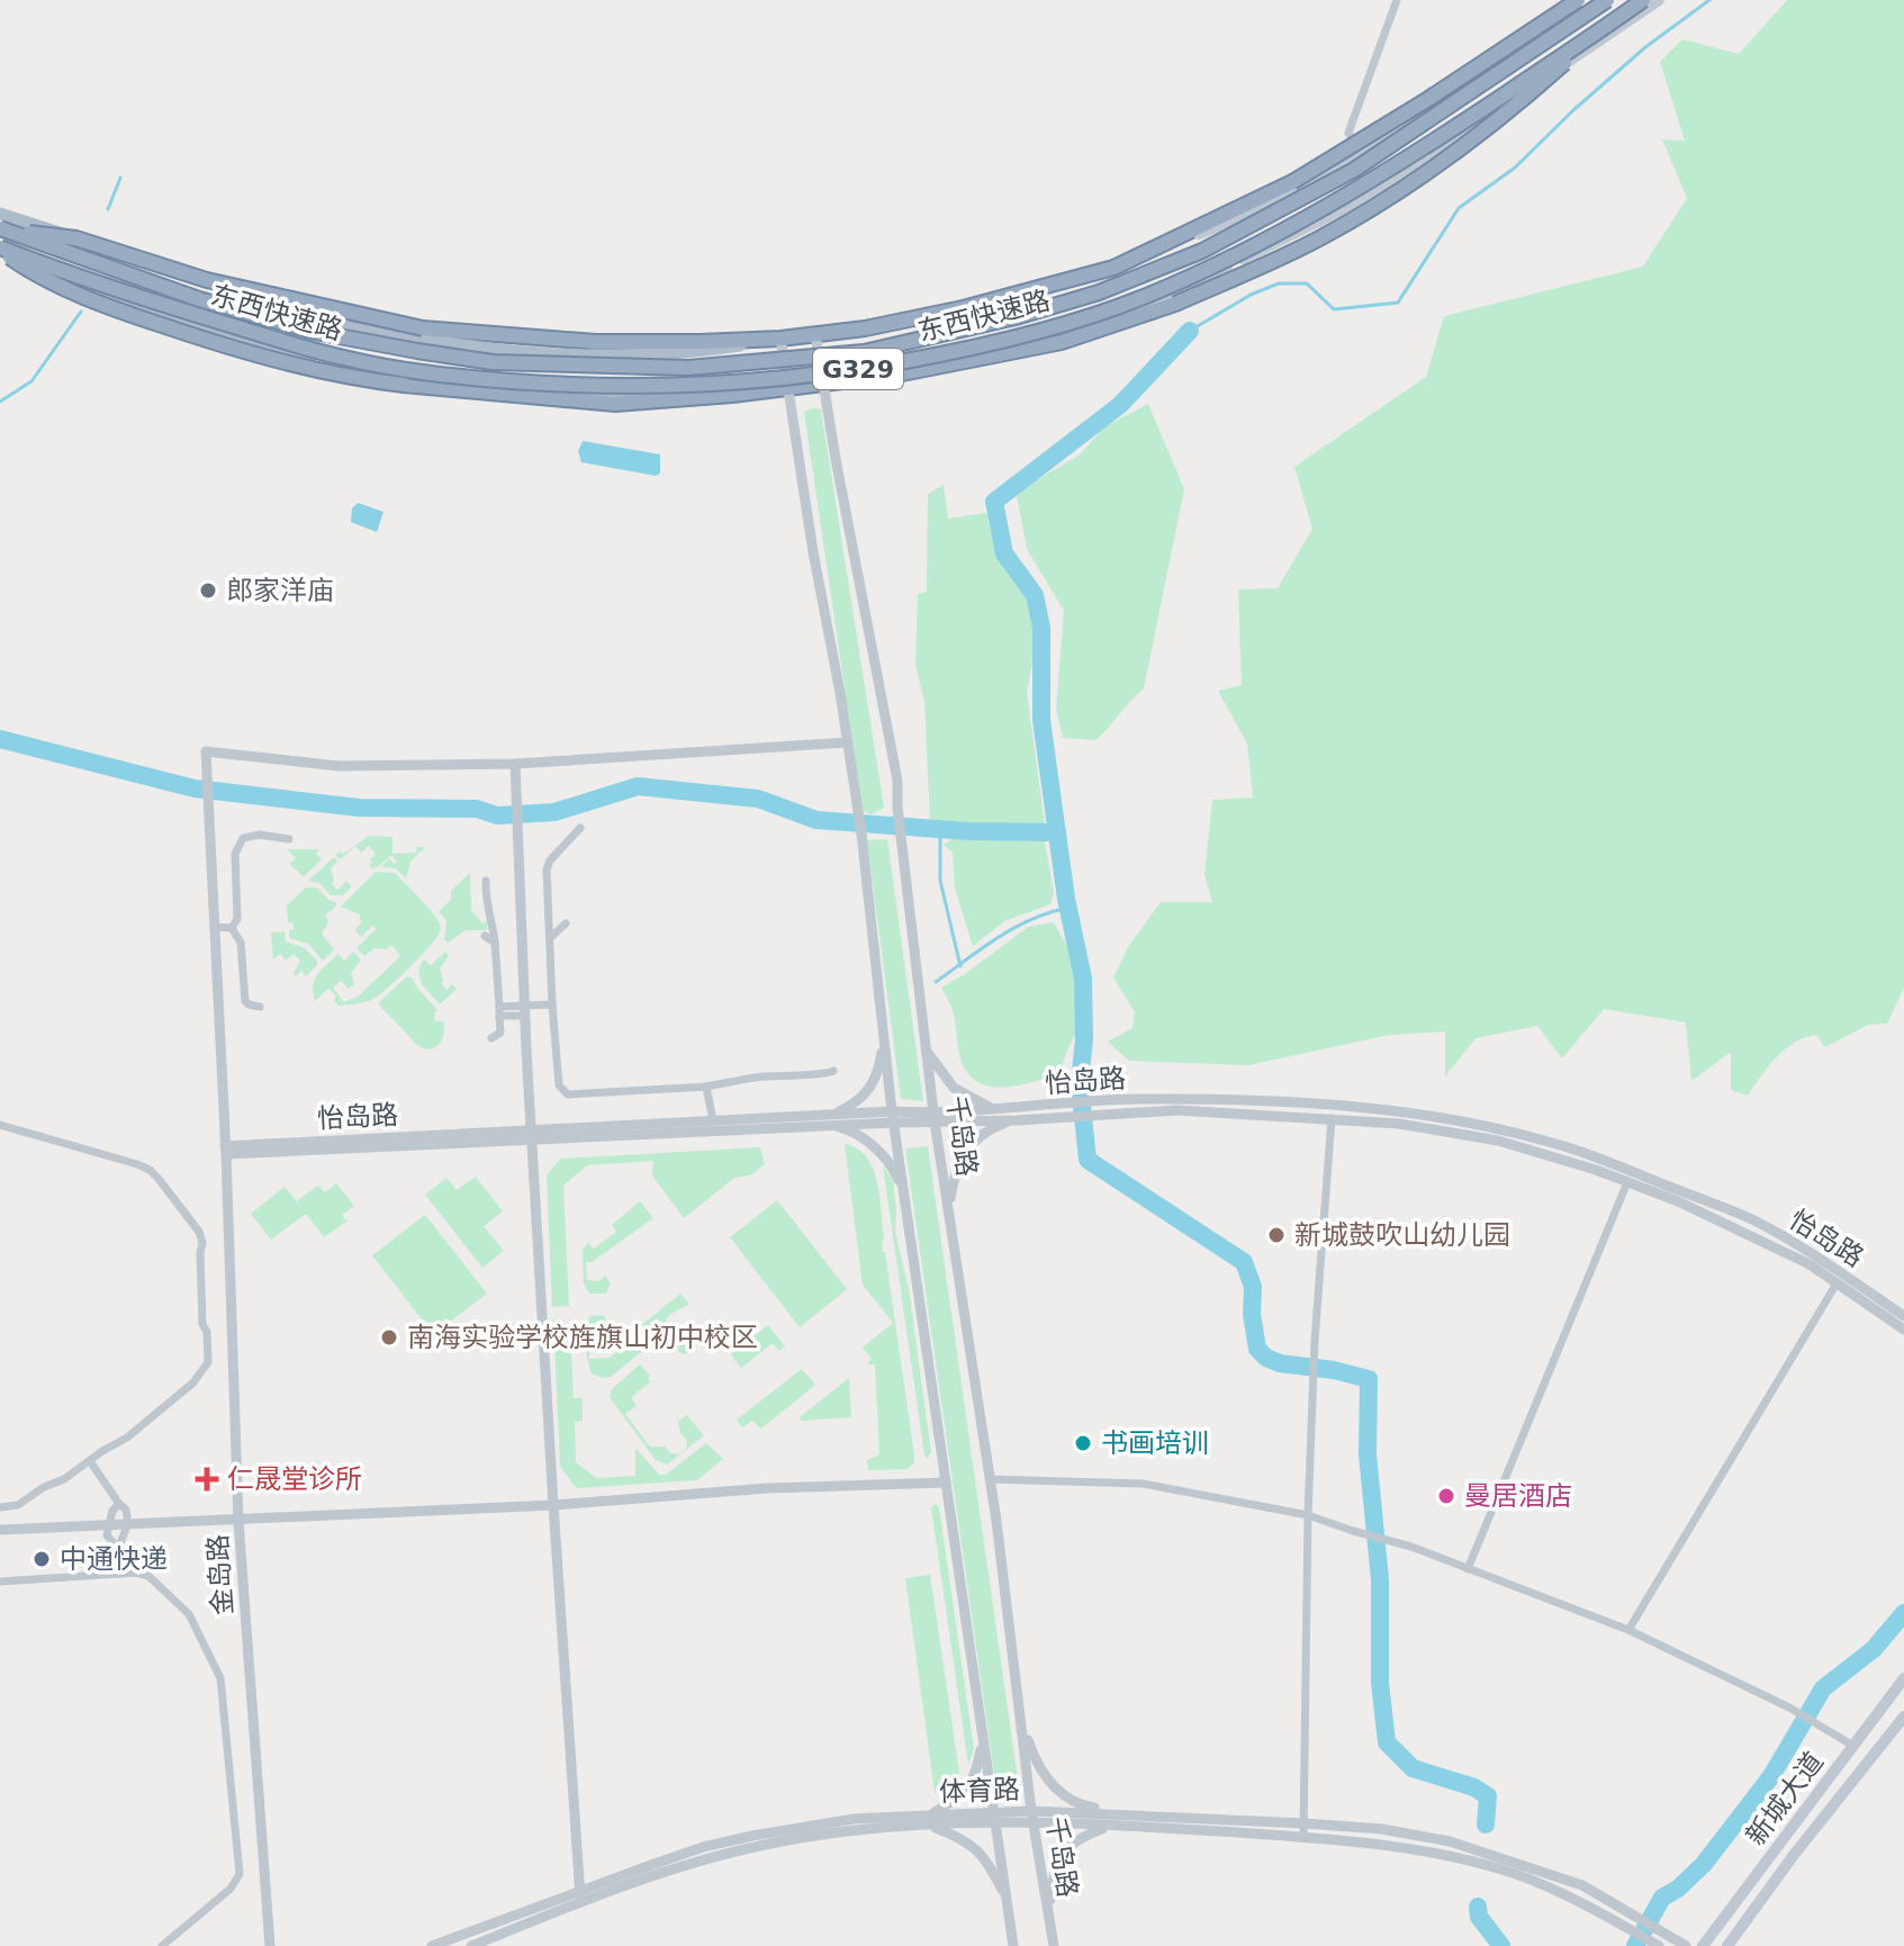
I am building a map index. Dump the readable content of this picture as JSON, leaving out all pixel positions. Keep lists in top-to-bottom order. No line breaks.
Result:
{"streets":{"highway":["东西快速路","G329"],"main road":["新城大道"],"street":["怡岛路","千岛路","金岛路","体育路"]},"crossings":[["怡岛路","千岛路"],["千岛路","体育路"]],"places":{"other":["郎家洋庙","新城鼓吹山幼儿园","南海实验学校旌旗山初中校区","书画培训","曼居酒店","中通快递"],"health":["仁晟堂诊所"]}}
